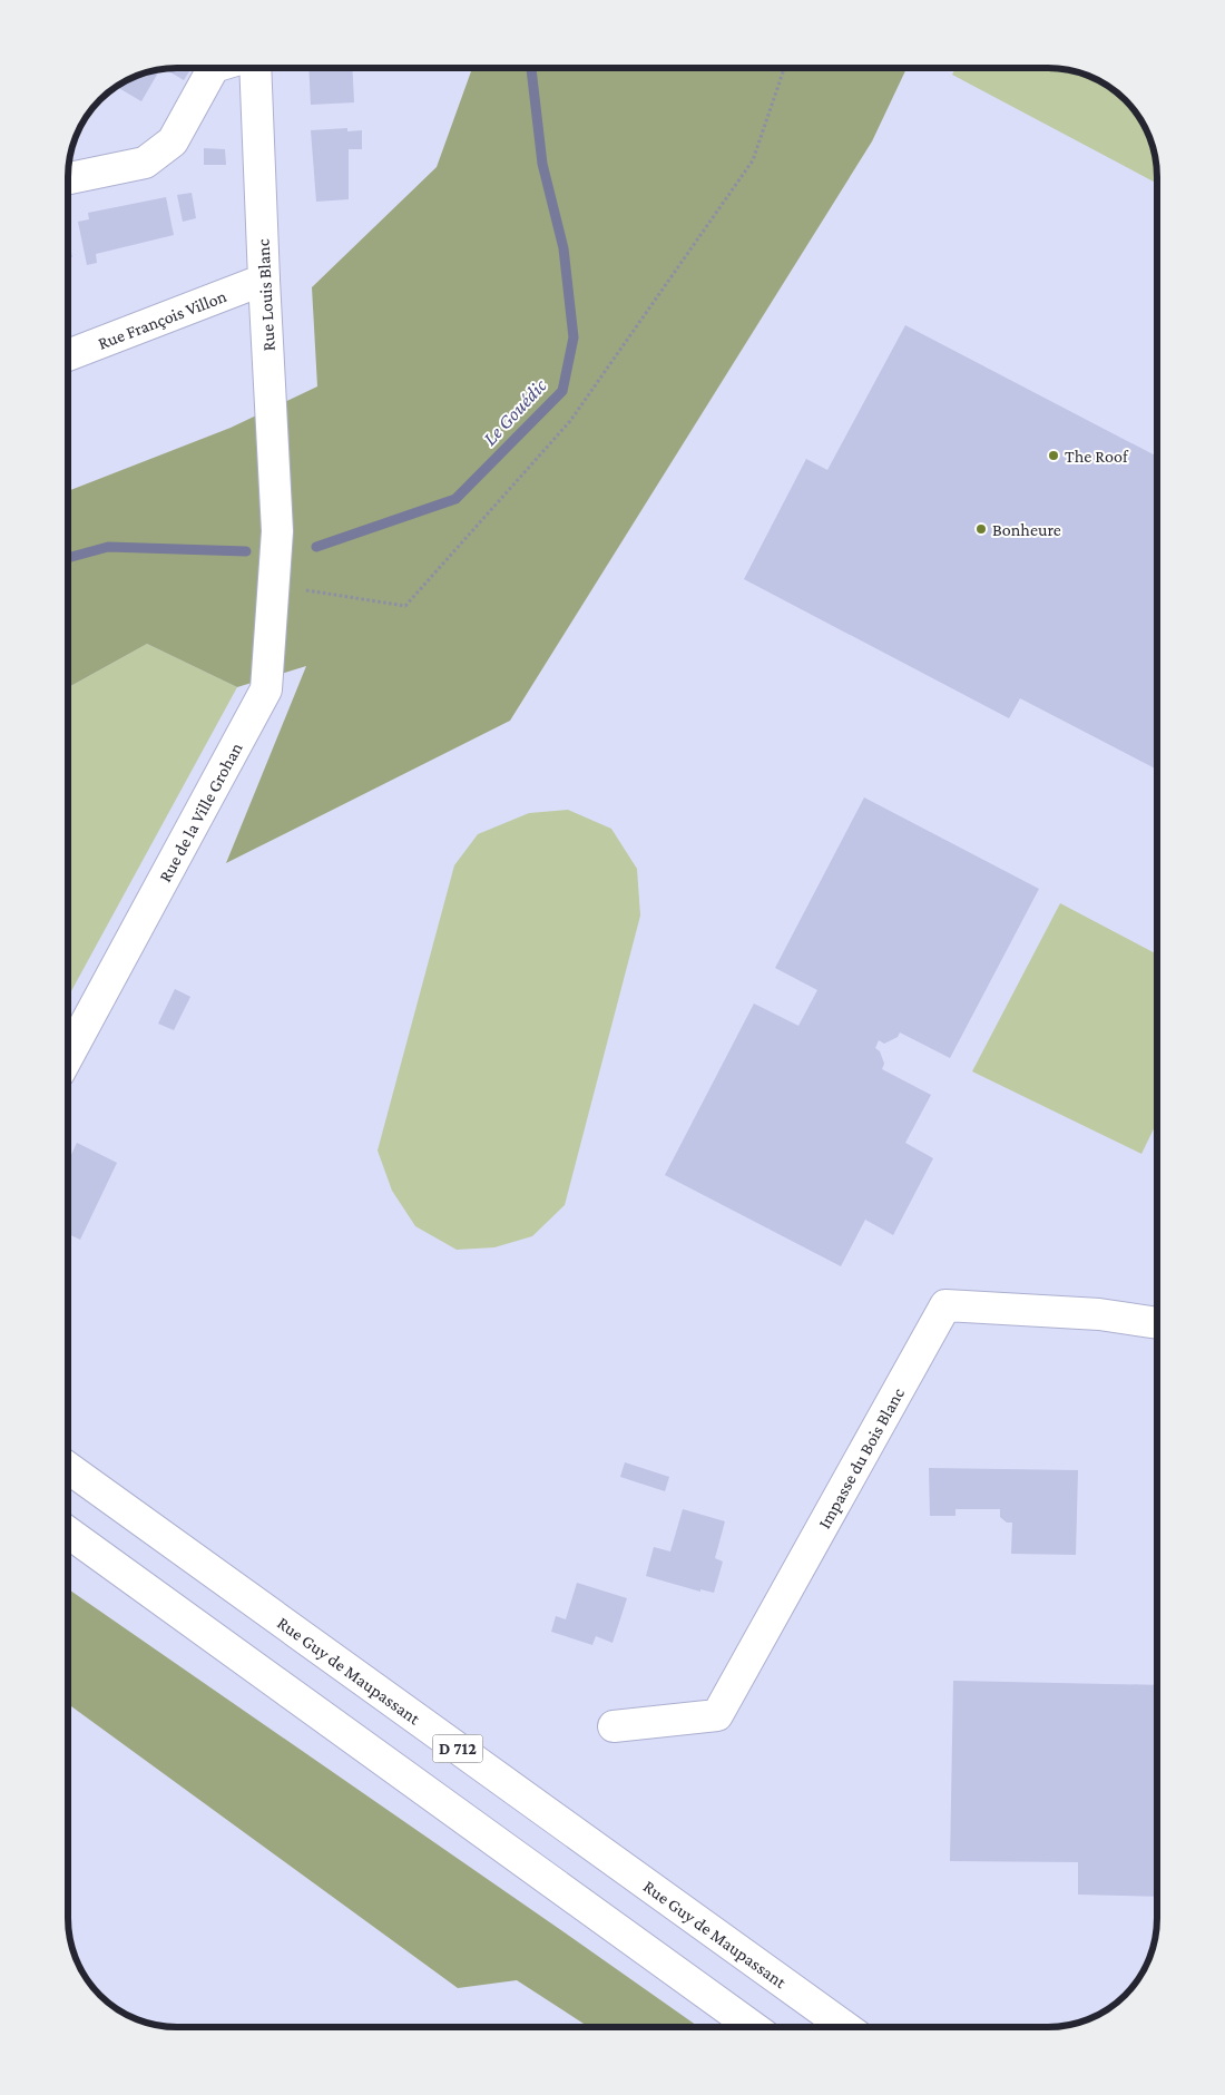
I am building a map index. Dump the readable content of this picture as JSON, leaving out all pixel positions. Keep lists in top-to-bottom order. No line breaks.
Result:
{"streets":{"street":["Rue Louis Blanc","Rue François Villon","Rue de la Ville Grohan","Impasse du Bois Blanc","Rue Guy de Maupassant","D 712"]},"crossings":[["Rue Louis Blanc","Rue François Villon"],["Rue Louis Blanc","Rue de la Ville Grohan"]],"water":["Le Gouédic"],"places":["The Roof","Bonheure"]}
